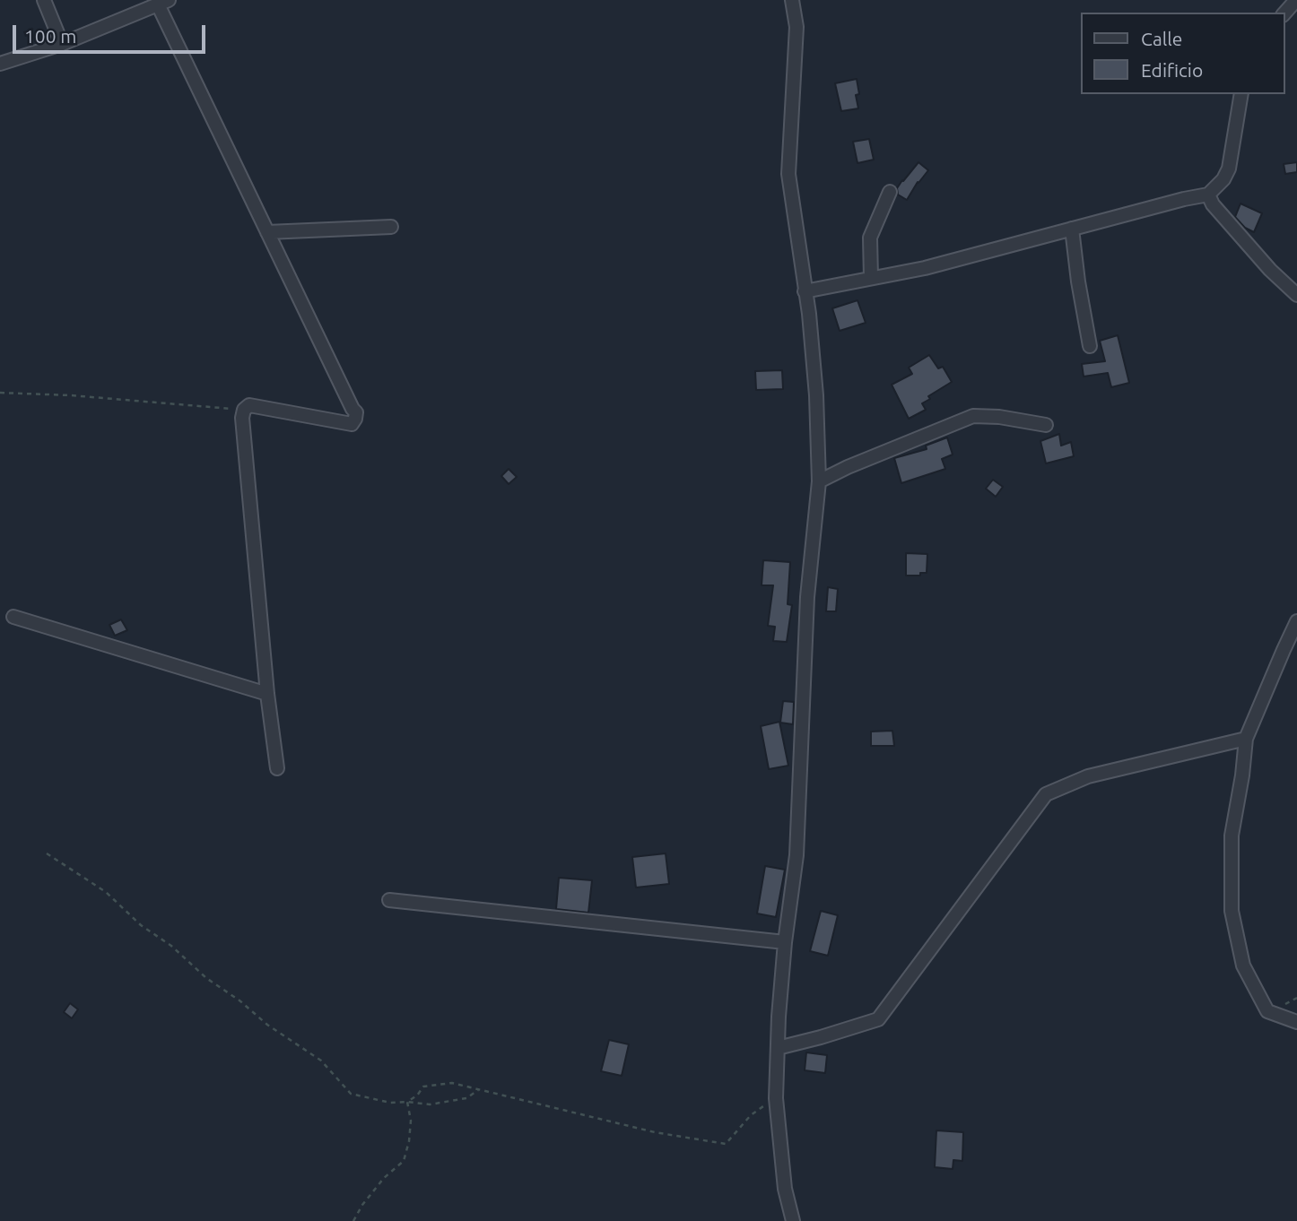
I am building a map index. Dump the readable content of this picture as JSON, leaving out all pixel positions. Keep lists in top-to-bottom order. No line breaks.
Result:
{"legend":["Calle","Edificio"],"scale_bar":"100 m"}
